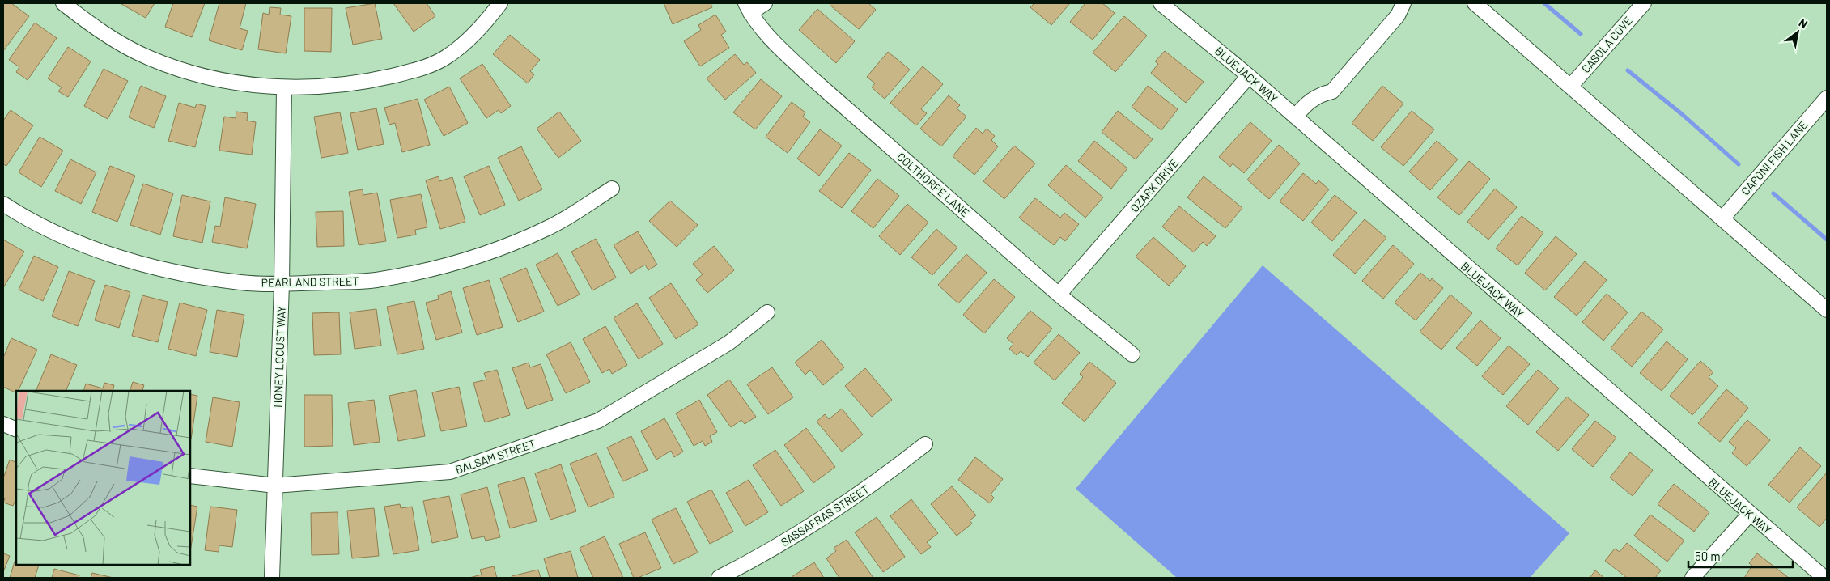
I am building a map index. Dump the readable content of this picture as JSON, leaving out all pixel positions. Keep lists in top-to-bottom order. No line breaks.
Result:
{"streets":{"street":["CASOLA COVE","BLUEJACK WAY","CAPONI FISH LANE","COLTHORPE LANE","OZARK DRIVE","PEARLAND STREET","HONEY LOCUST WAY","BALSAM STREET","SASSAFRAS STREET"]},"crossings":[["BLUEJACK WAY","OZARK DRIVE"],["COLTHORPE LANE","OZARK DRIVE"],["PEARLAND STREET","HONEY LOCUST WAY"],["HONEY LOCUST WAY","BALSAM STREET"]],"scale_bar":"50 m","north":"top right"}
